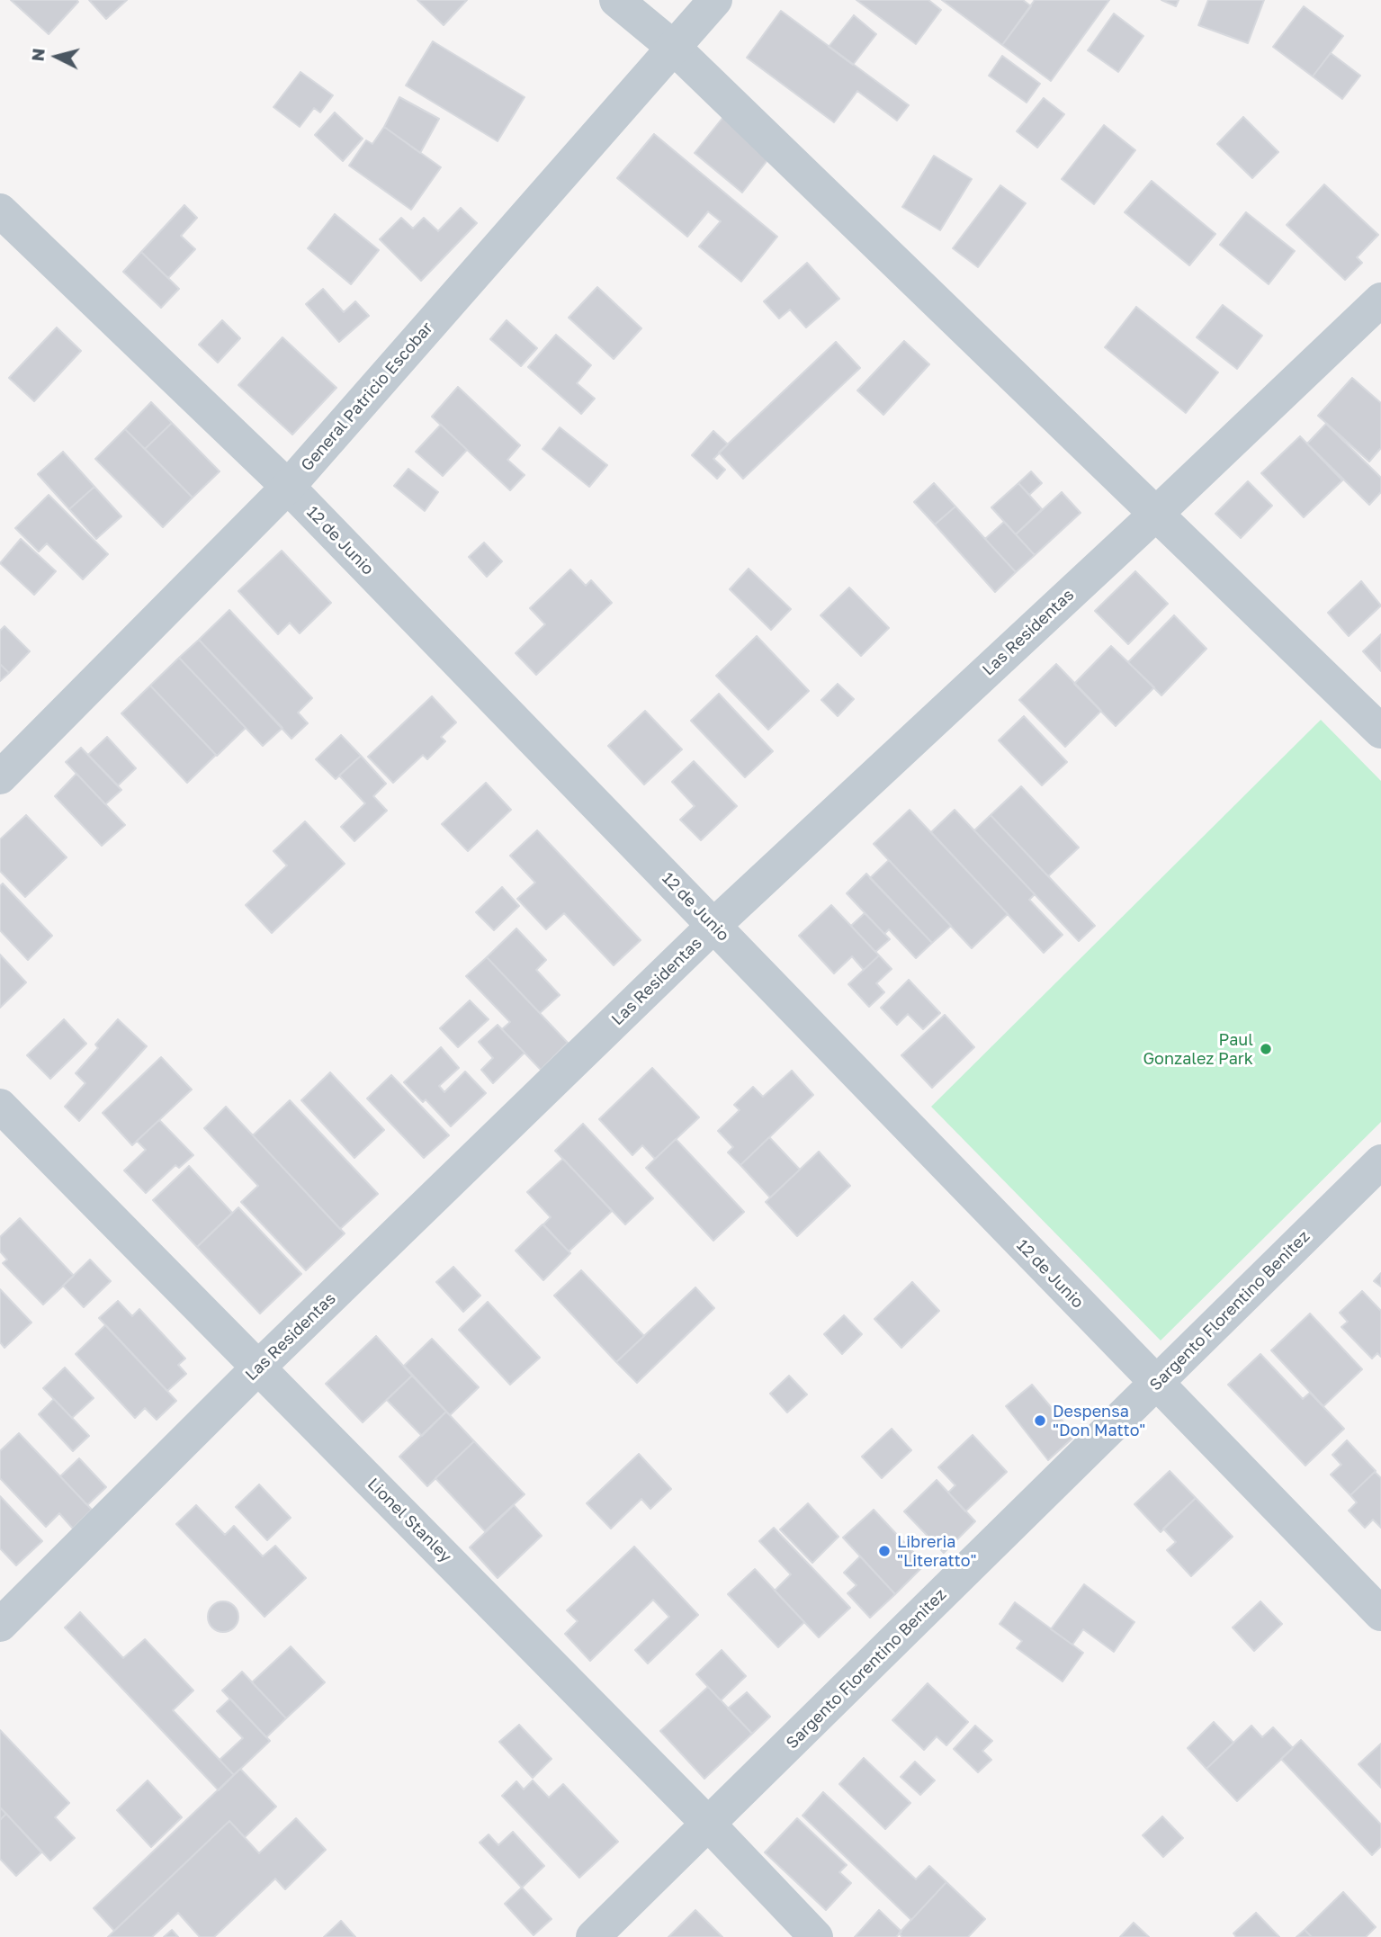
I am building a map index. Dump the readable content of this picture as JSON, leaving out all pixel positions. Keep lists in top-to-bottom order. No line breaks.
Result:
{"streets":{"street":["General Patricio Escobar","12 de Junio","Las Residentas","Sargento Florentino Benitez","Lionel Stanley"]},"crossings":[["General Patricio Escobar","12 de Junio"],["12 de Junio","Las Residentas"],["12 de Junio","Sargento Florentino Benitez"],["Las Residentas","Lionel Stanley"],["Sargento Florentino Benitez","Lionel Stanley"]],"places":["Paul Gonzalez Park","Despensa \"Don Matto\"","Libreria \"Literatto\""],"north":"left"}
